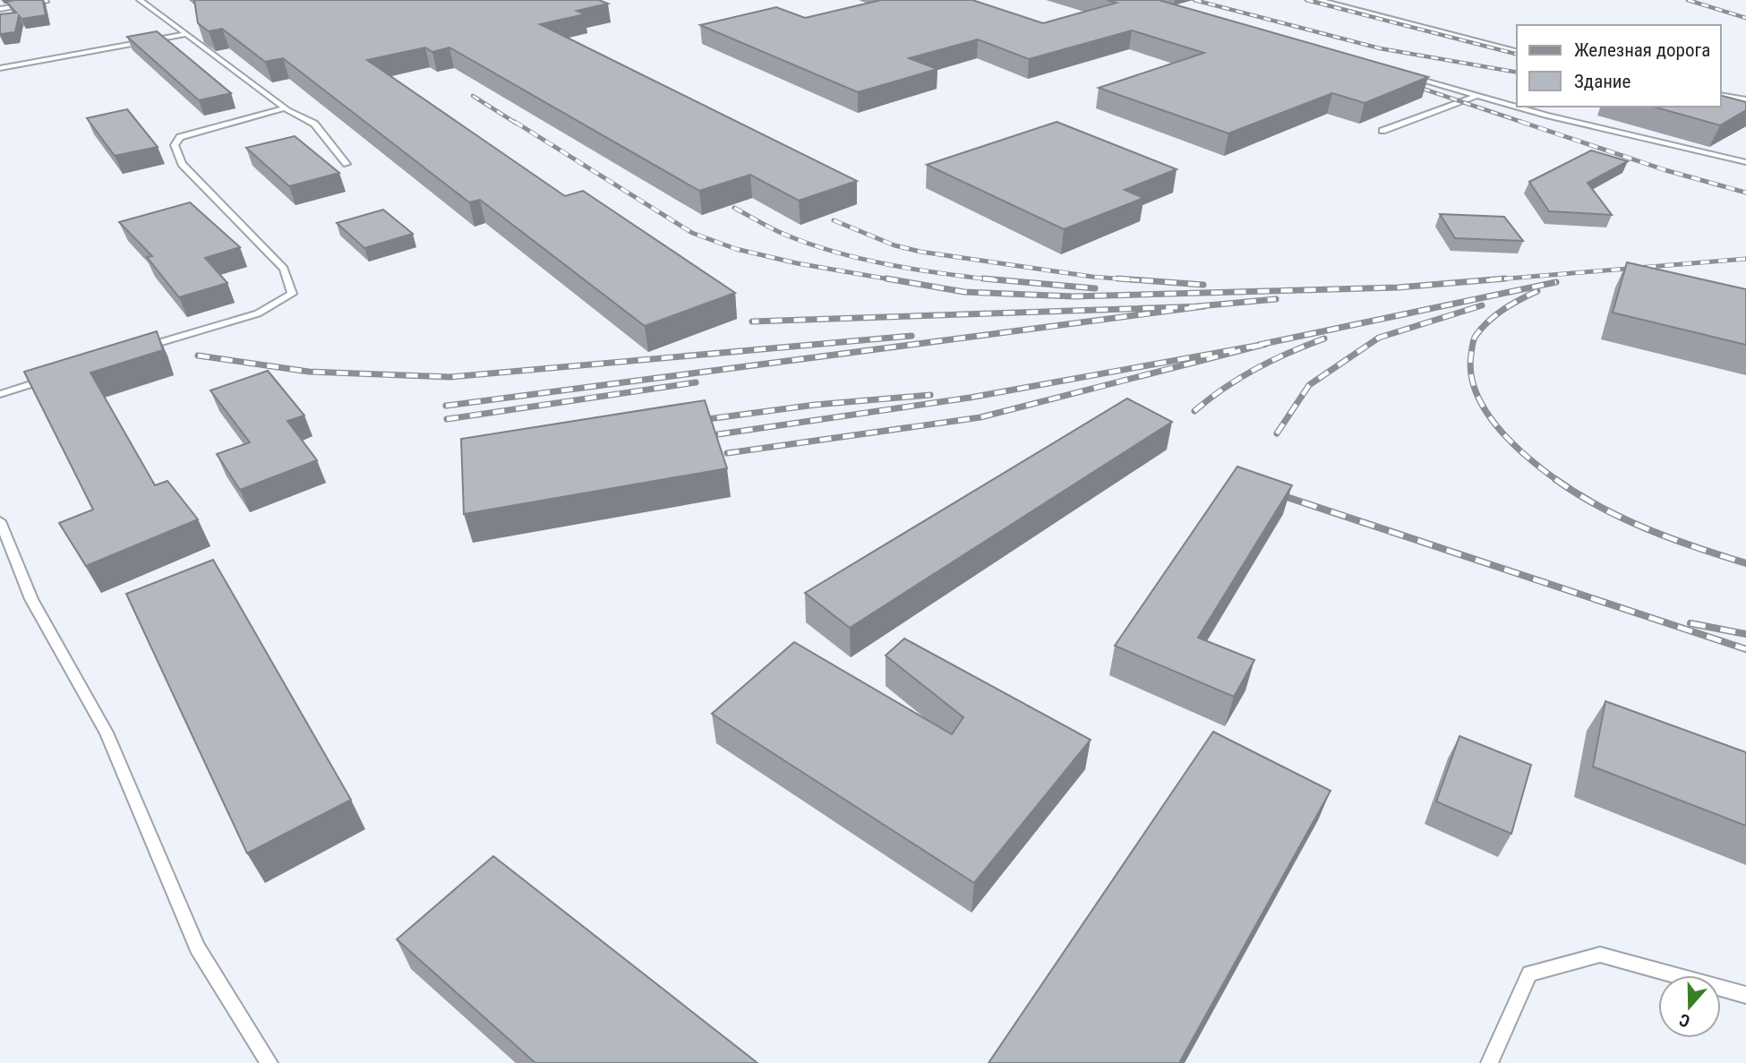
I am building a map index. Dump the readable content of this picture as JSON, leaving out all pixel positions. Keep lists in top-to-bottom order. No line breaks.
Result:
{"legend":["Железная дорога","Здание"],"north":"bottom"}
